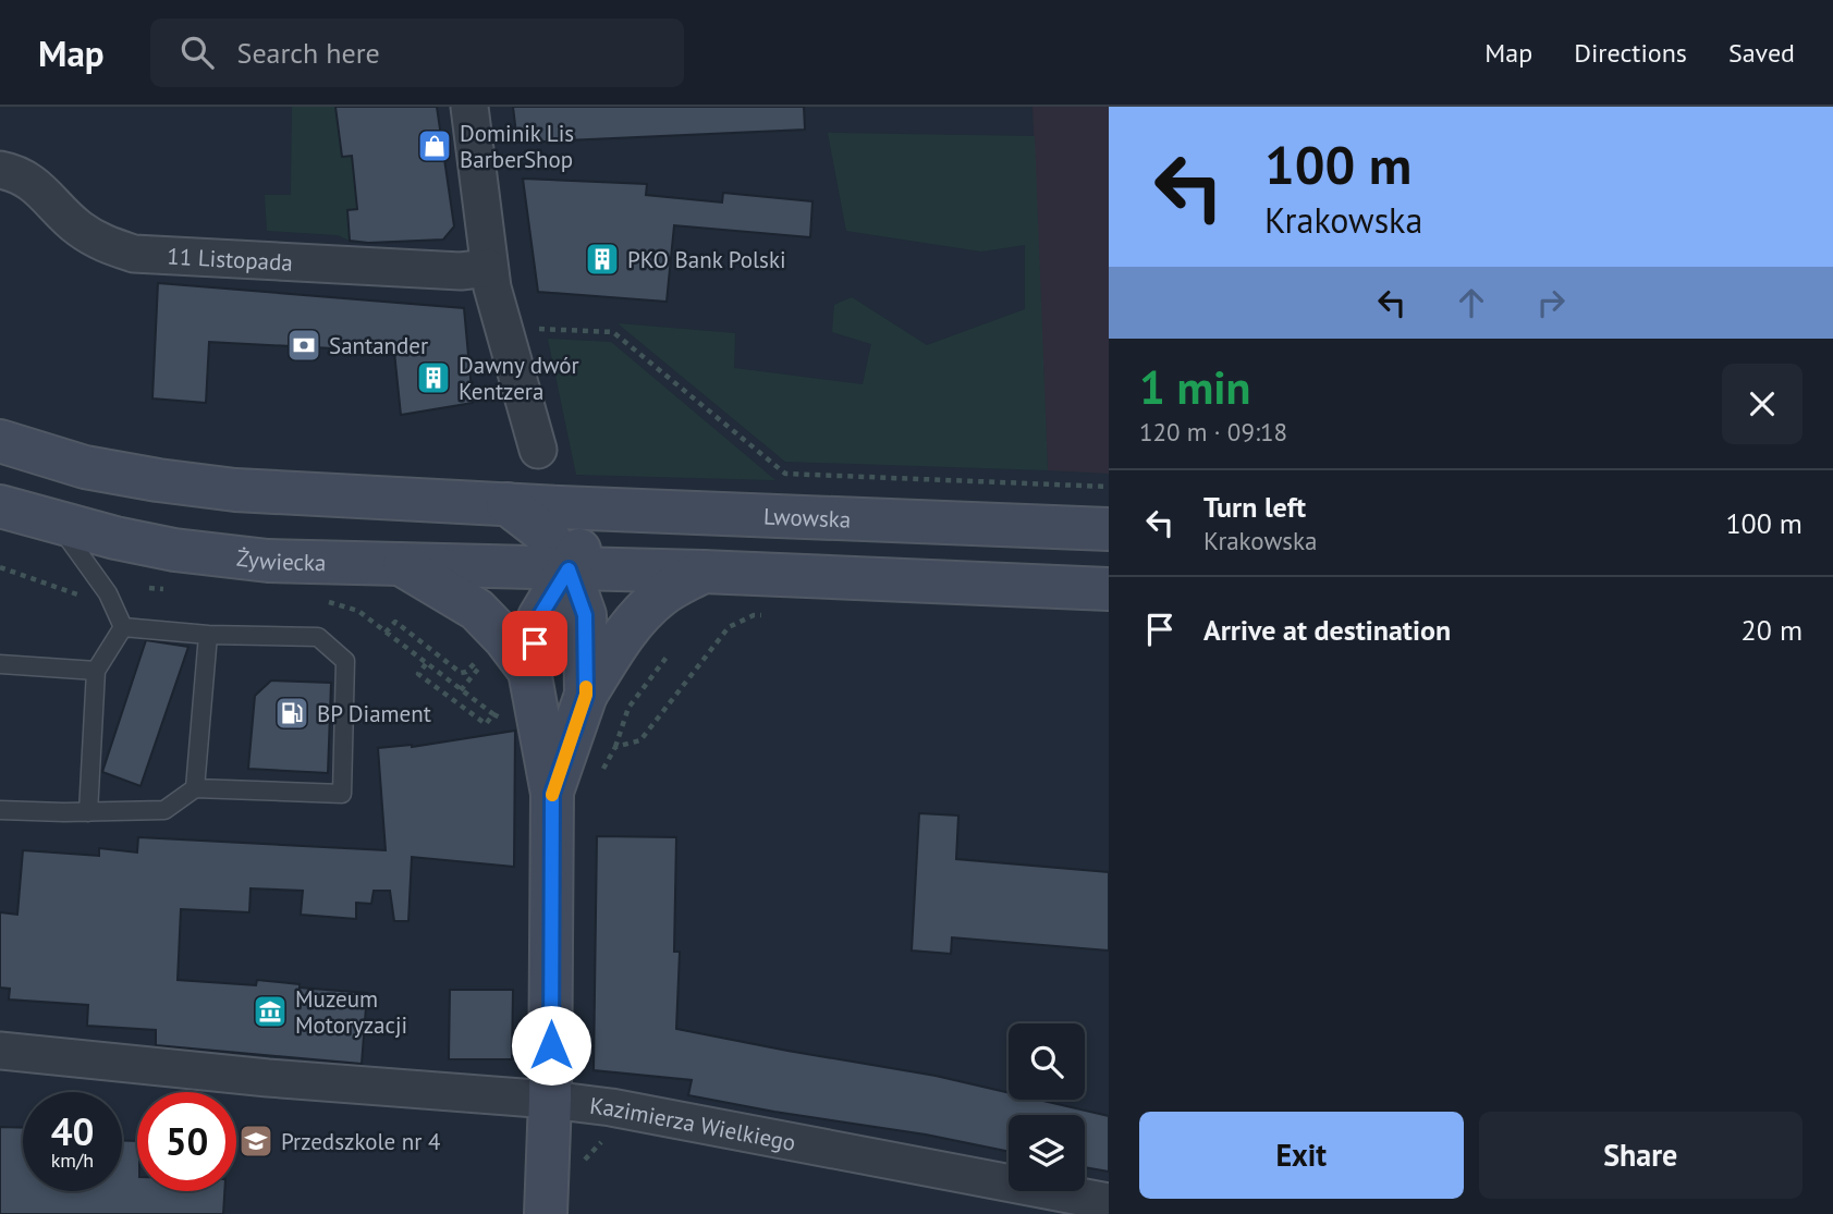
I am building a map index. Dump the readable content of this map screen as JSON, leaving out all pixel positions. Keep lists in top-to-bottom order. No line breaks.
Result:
{"streets":{"main road":["Lwowska","Żywiecka"],"street":["11 Listopada","Kazimierza Wielkiego"]},"places":{"shop":["Dominik Lis BarberShop"],"building":["PKO Bank Polski","Dawny dwór Kentzera"],"bank":["Santander"],"fuel station":["BP Diament"],"museum":["Muzeum Motoryzacji"],"school or university":["Przedszkole nr 4"]},"page":{"header":"Map","search":"Search here","nav":["Map","Directions","Saved"],"turn":["100 m","Krakowska"],"heading":["1 min","120 m · 09:18"],"list":[{"name":"Turn left","note":"Krakowska","value":"100 m"},{"name":"Arrive at destination","value":"20 m"}],"speed":"40 km/h","limit":"50","buttons":["Exit","Share"]}}
